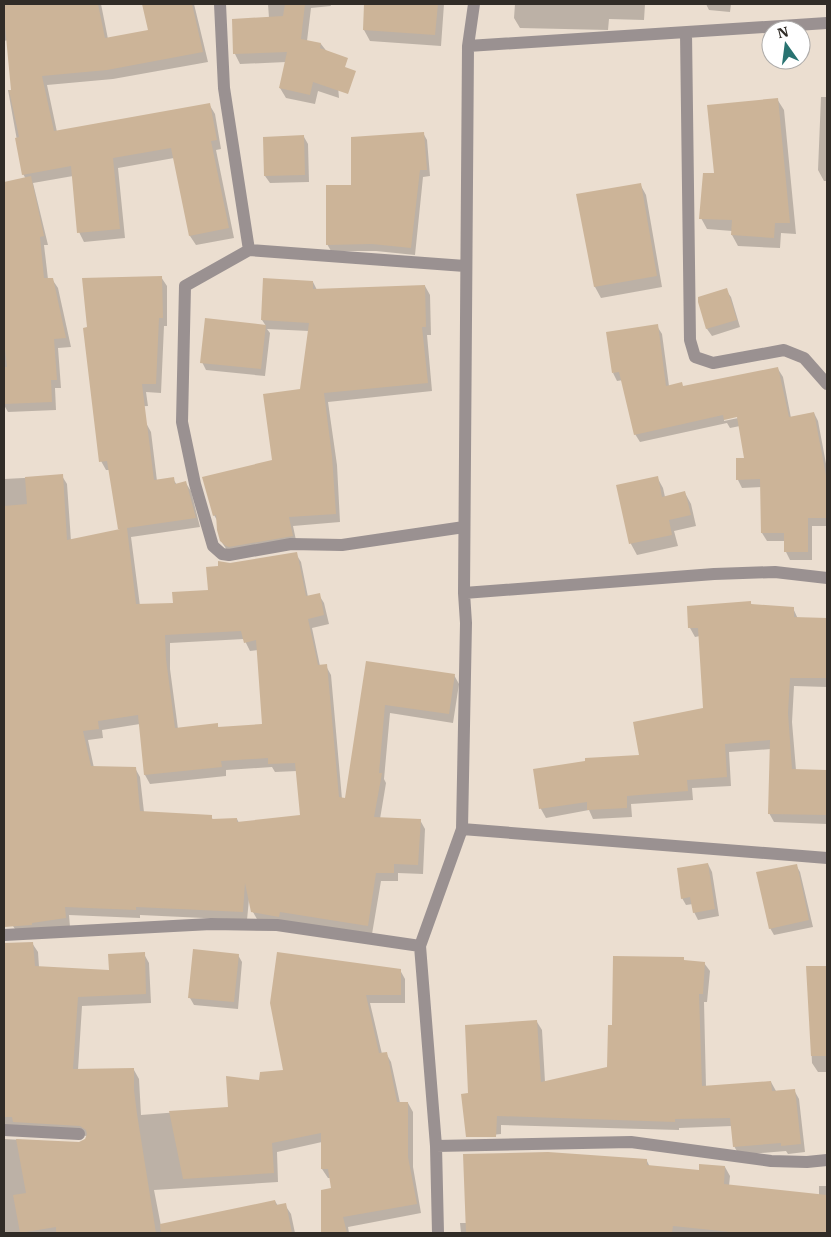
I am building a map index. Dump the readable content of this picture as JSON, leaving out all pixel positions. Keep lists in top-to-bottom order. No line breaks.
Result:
{"north":"top"}
